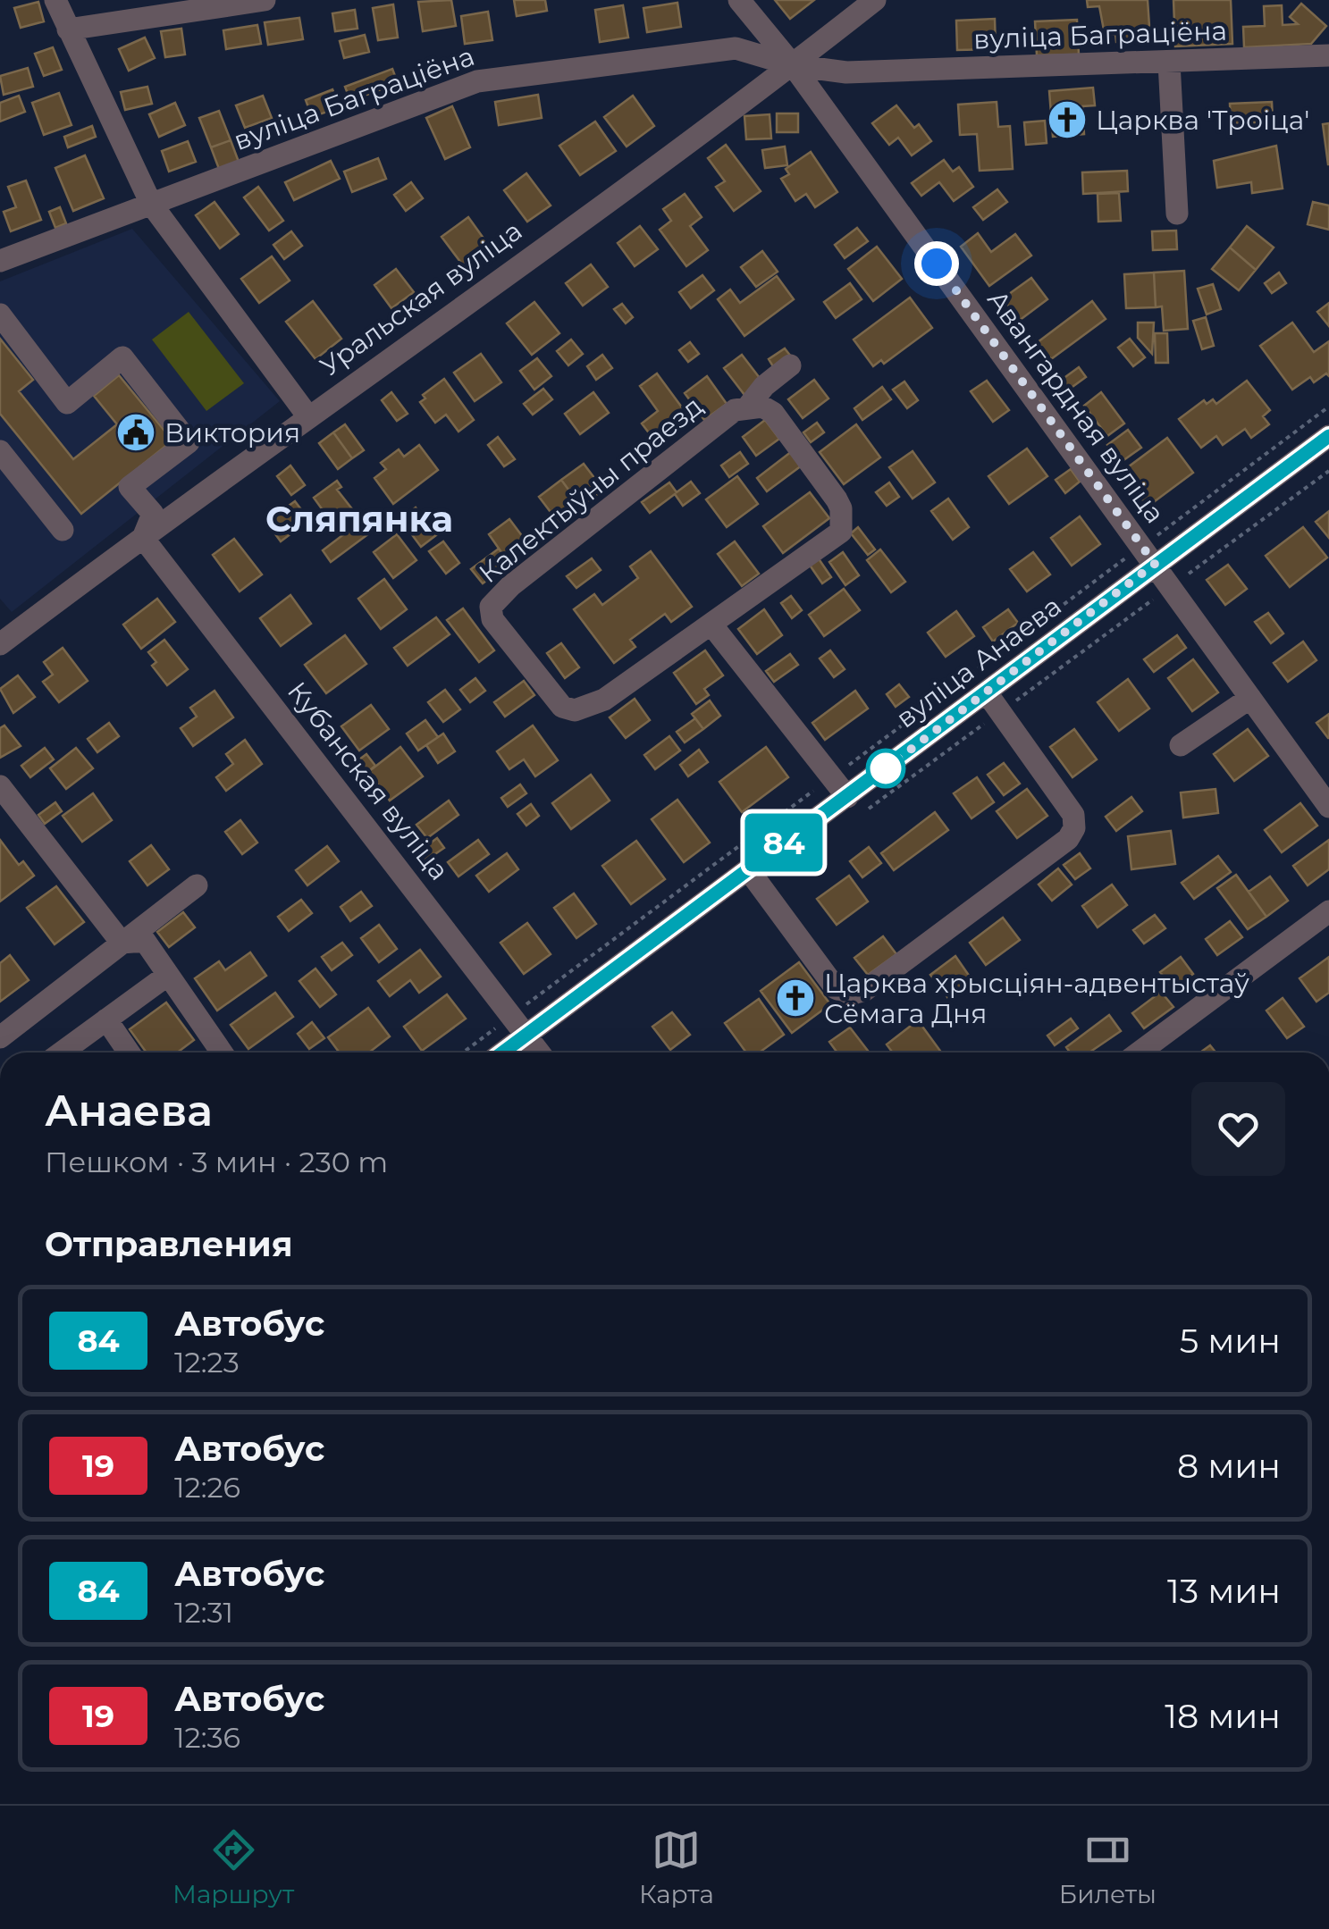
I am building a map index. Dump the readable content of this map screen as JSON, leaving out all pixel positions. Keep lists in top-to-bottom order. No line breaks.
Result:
{"streets":{"street":["вуліца Баграціёна","Уральская вуліца","Авангардная вуліца","Калектыўны праезд","вуліца Анаева","Кубанская вуліца"]},"crossings":[["вуліца Баграціёна","Уральская вуліца"],["вуліца Баграціёна","Авангардная вуліца"],["Уральская вуліца","Авангардная вуліца"],["Уральская вуліца","Кубанская вуліца"],["Авангардная вуліца","вуліца Анаева"],["вуліца Анаева","Кубанская вуліца"]],"districts":["Сляпянка"],"places":{"church":["Царква 'Троіца'","Царква хрысціян-адвентыстаў Сёмага Дня"],"public building":["Виктория"]},"lines":["bus line 84"],"page":{"on_map":"84","heading":[["Анаева","Пешком · 3 мин · 230 m"],"Отправления"],"list":[{"mark":"84","name":"Автобус","note":"12:23","value":"5 мин"},{"mark":"19","name":"Автобус","note":"12:26","value":"8 мин"},{"mark":"84","name":"Автобус","note":"12:31","value":"13 мин"},{"mark":"19","name":"Автобус","note":"12:36","value":"18 мин"}],"tabs":["Маршрут","Карта","Билеты"]}}
